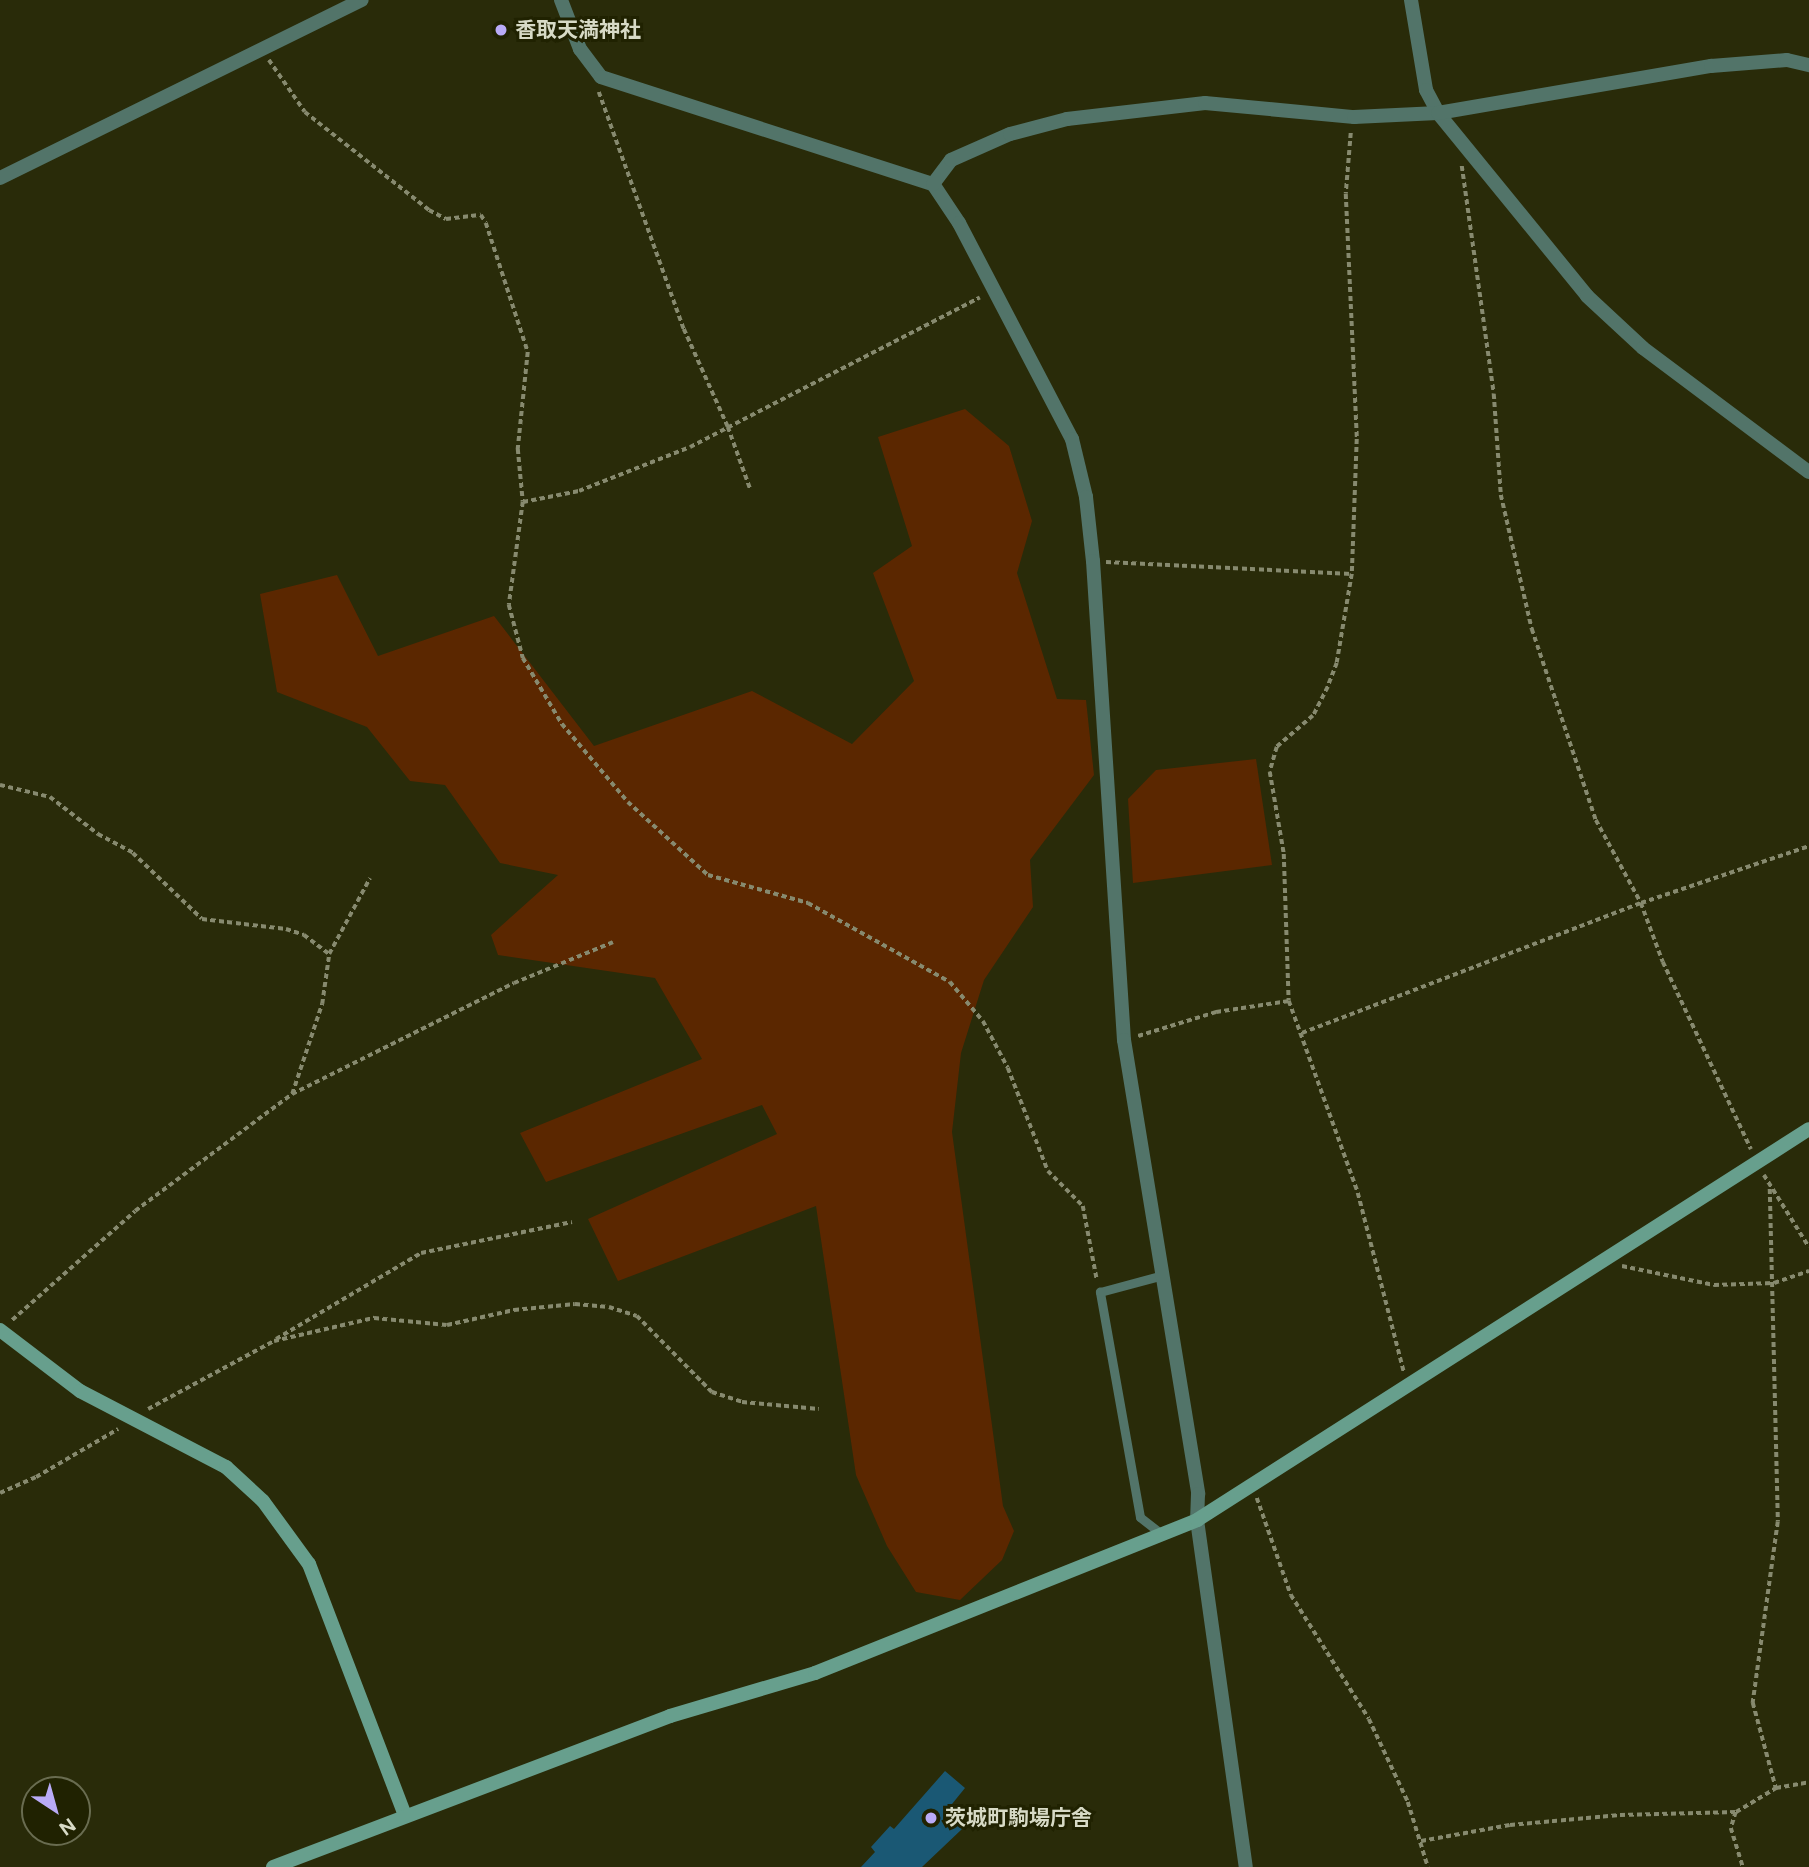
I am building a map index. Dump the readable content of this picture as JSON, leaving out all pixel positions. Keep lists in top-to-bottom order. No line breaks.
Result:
{"places":["香取天満神社","茨城町駒場庁舎"],"north":"bottom right"}
